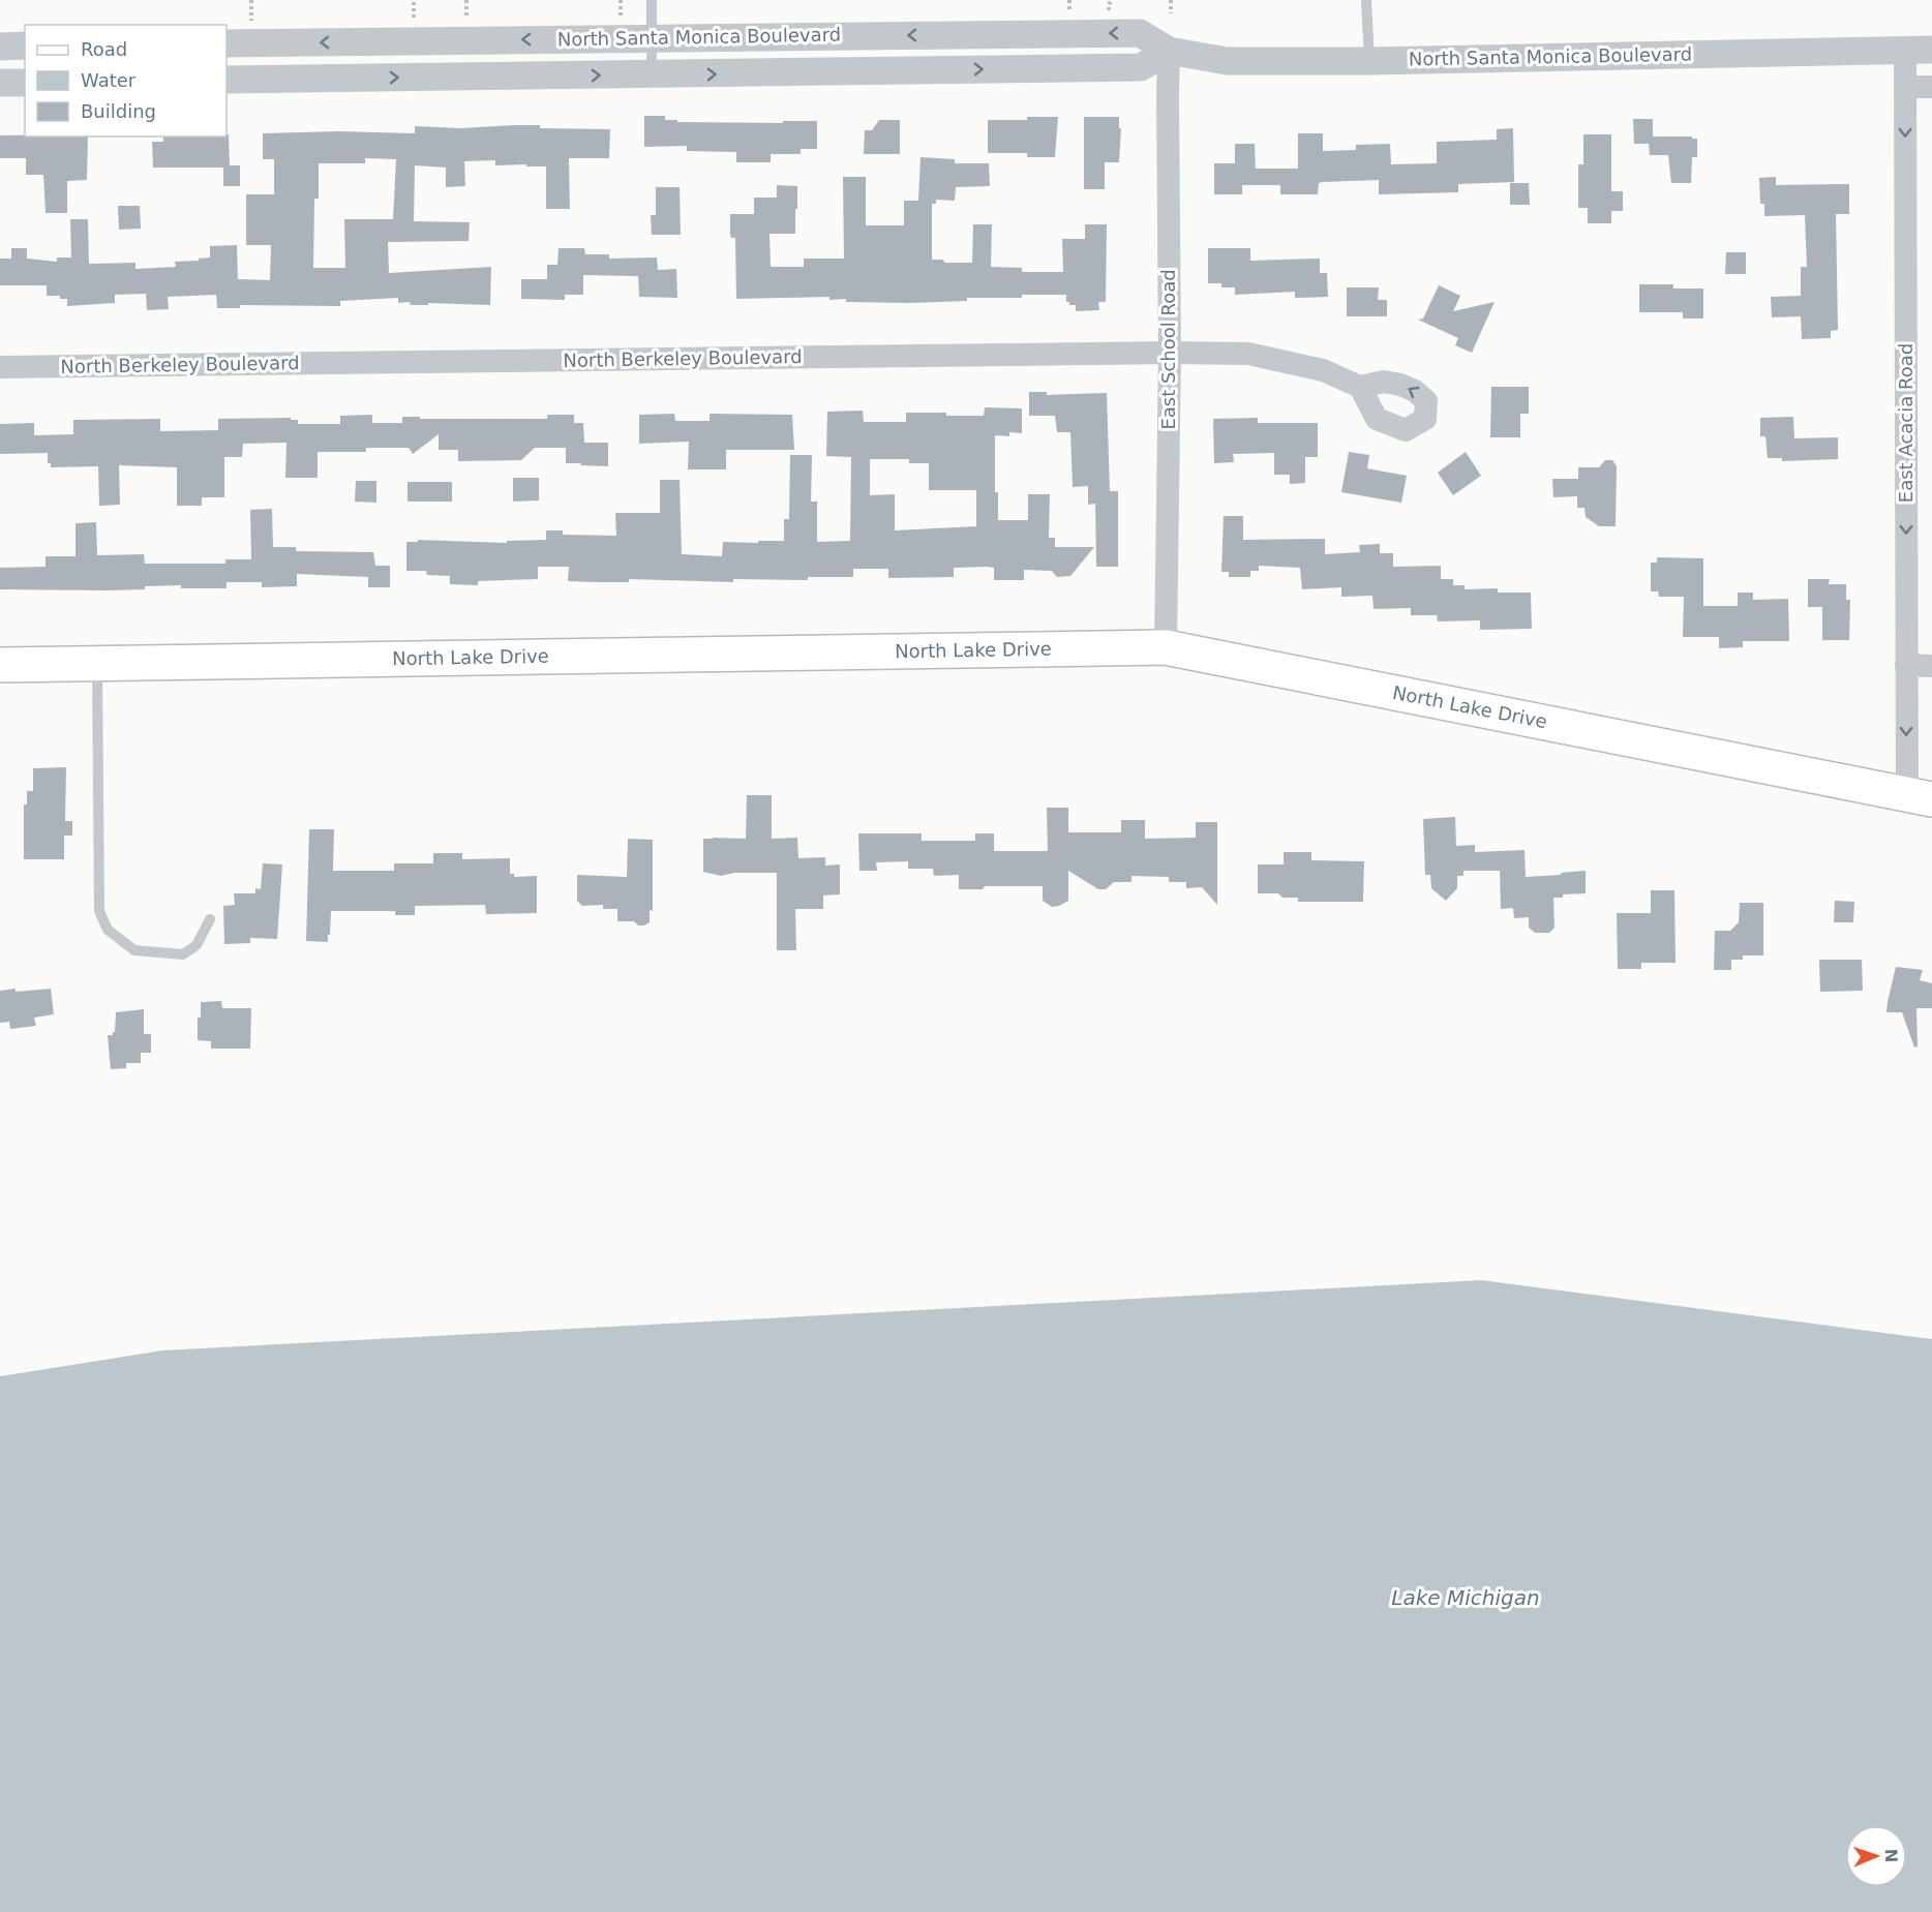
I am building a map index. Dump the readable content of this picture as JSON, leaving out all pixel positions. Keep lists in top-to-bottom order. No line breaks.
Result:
{"streets":{"main road":["North Lake Drive"],"street":["North Santa Monica Boulevard","East School Road","North Berkeley Boulevard","East Acacia Road"]},"crossings":[["North Santa Monica Boulevard","East School Road"],["North Santa Monica Boulevard","East Acacia Road"],["East School Road","North Berkeley Boulevard"],["East School Road","North Lake Drive"],["East Acacia Road","North Lake Drive"]],"one_way":["East Acacia Road"],"water":["Lake Michigan"],"legend":["Road","Water","Building"],"north":"right"}
